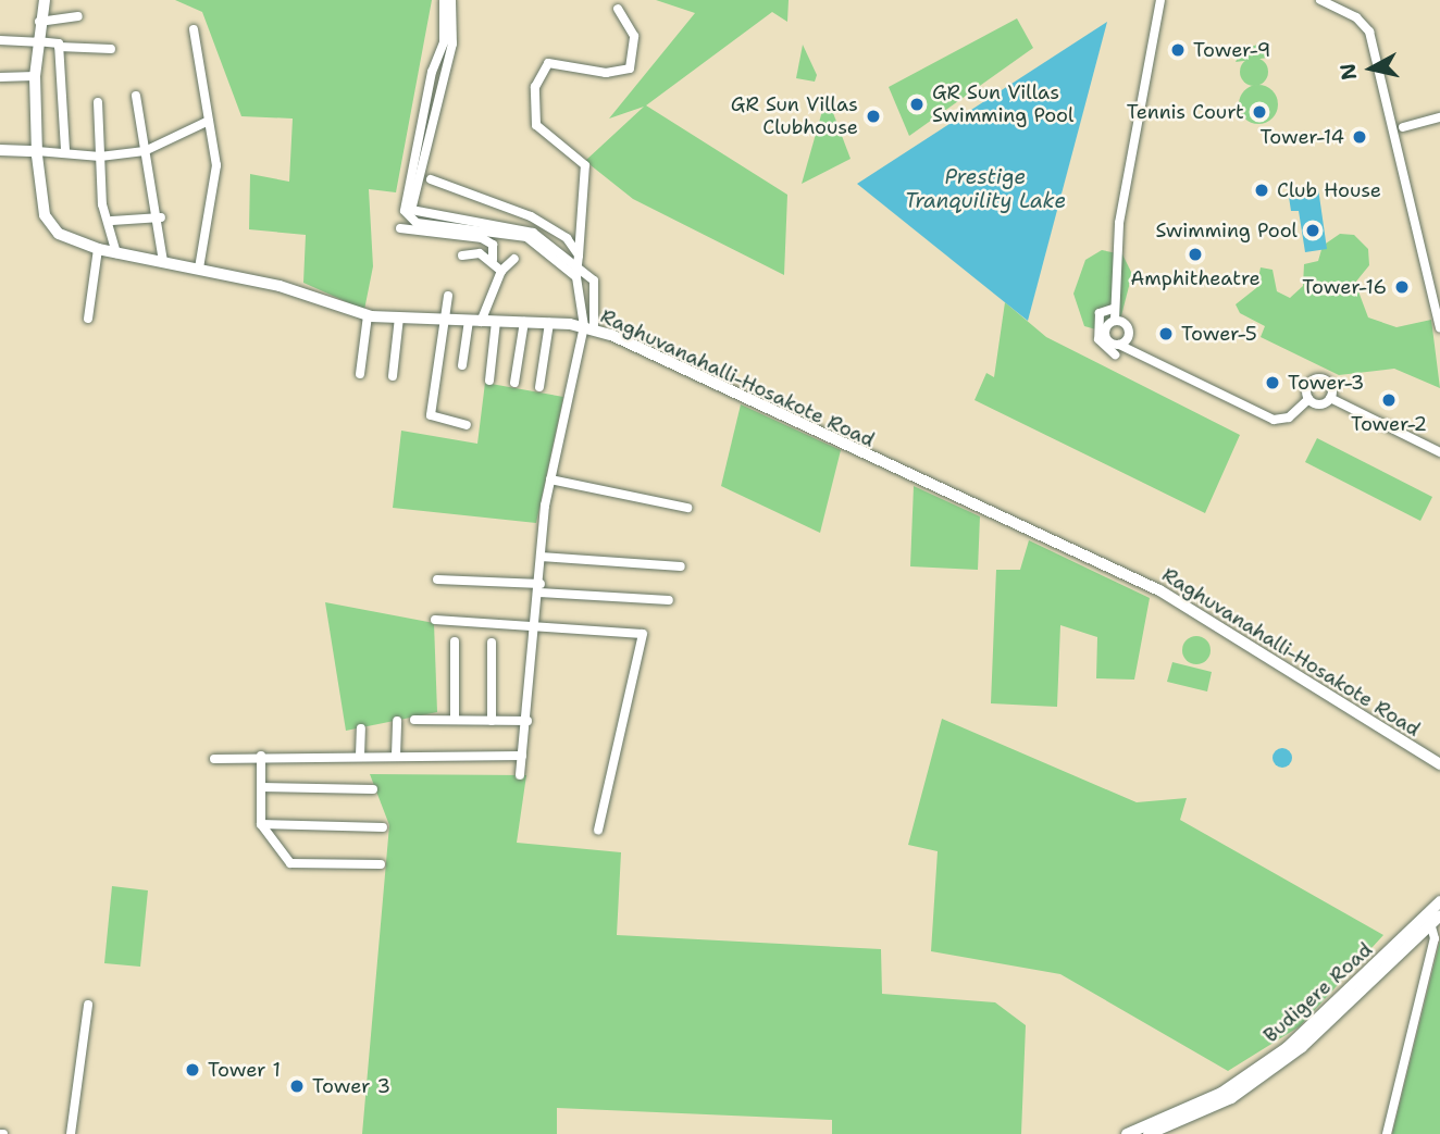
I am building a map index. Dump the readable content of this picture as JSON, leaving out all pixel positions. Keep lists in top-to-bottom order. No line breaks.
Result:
{"streets":{"main road":["Raghuvanahalli-Hosakote Road","Budigere Road"]},"water":["Prestige Tranquility Lake"],"places":["Tower-9","GR Sun Villas Swimming Pool","Tennis Court","GR Sun Villas Clubhouse","Tower-14","Club House","Swimming Pool","Amphitheatre","Tower-16","Tower-5","Tower-3","Tower-2","Tower 1","Tower 3"],"north":"left"}
